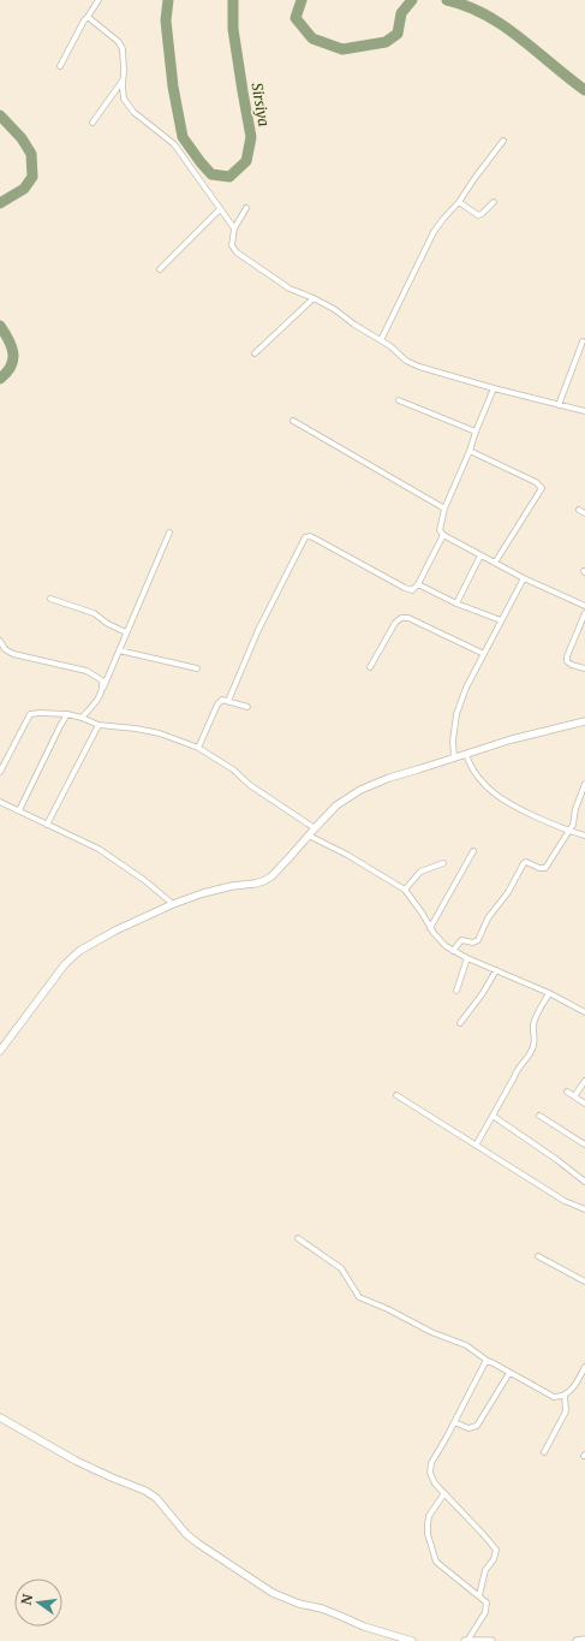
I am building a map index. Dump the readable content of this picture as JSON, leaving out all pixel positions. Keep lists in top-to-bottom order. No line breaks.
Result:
{"water":["Sirsiya"],"north":"left"}
